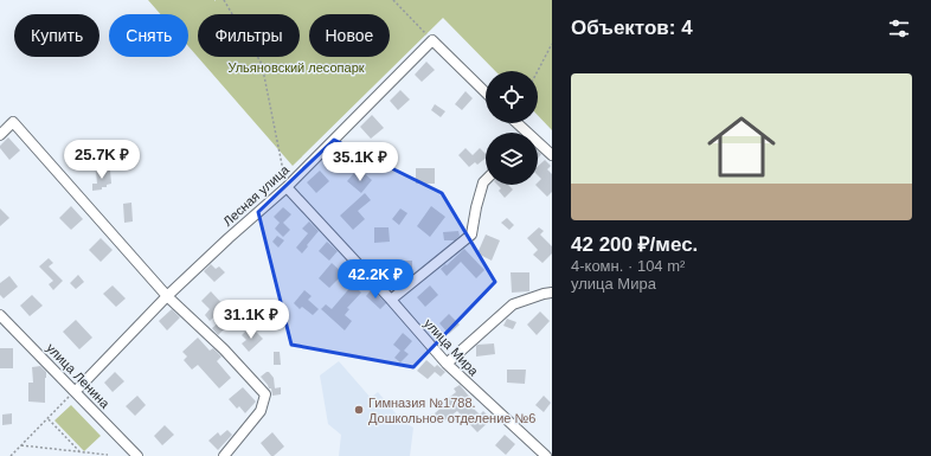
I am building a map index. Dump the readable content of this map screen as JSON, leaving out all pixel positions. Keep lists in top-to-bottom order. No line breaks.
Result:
{"streets":{"street":["Лесная улица","улица Мира","улица Ленина"]},"crossings":[["Лесная улица","улица Мира"],["Лесная улица","улица Ленина"]],"parks":["Ульяновский лесопарк"],"places":["Гимназия №1788. Дошкольное отделение №6"],"page":{"heading":"Объектов: 4","chip":["Купить","Снять","Фильтры","Новое"],"list":[{"name":"42 200 ₽/мес.","note":"4-комн. · 104 m² · улица Мира"}],"price":["25.7K ₽","35.1K ₽","42.2K ₽","31.1K ₽"]}}
